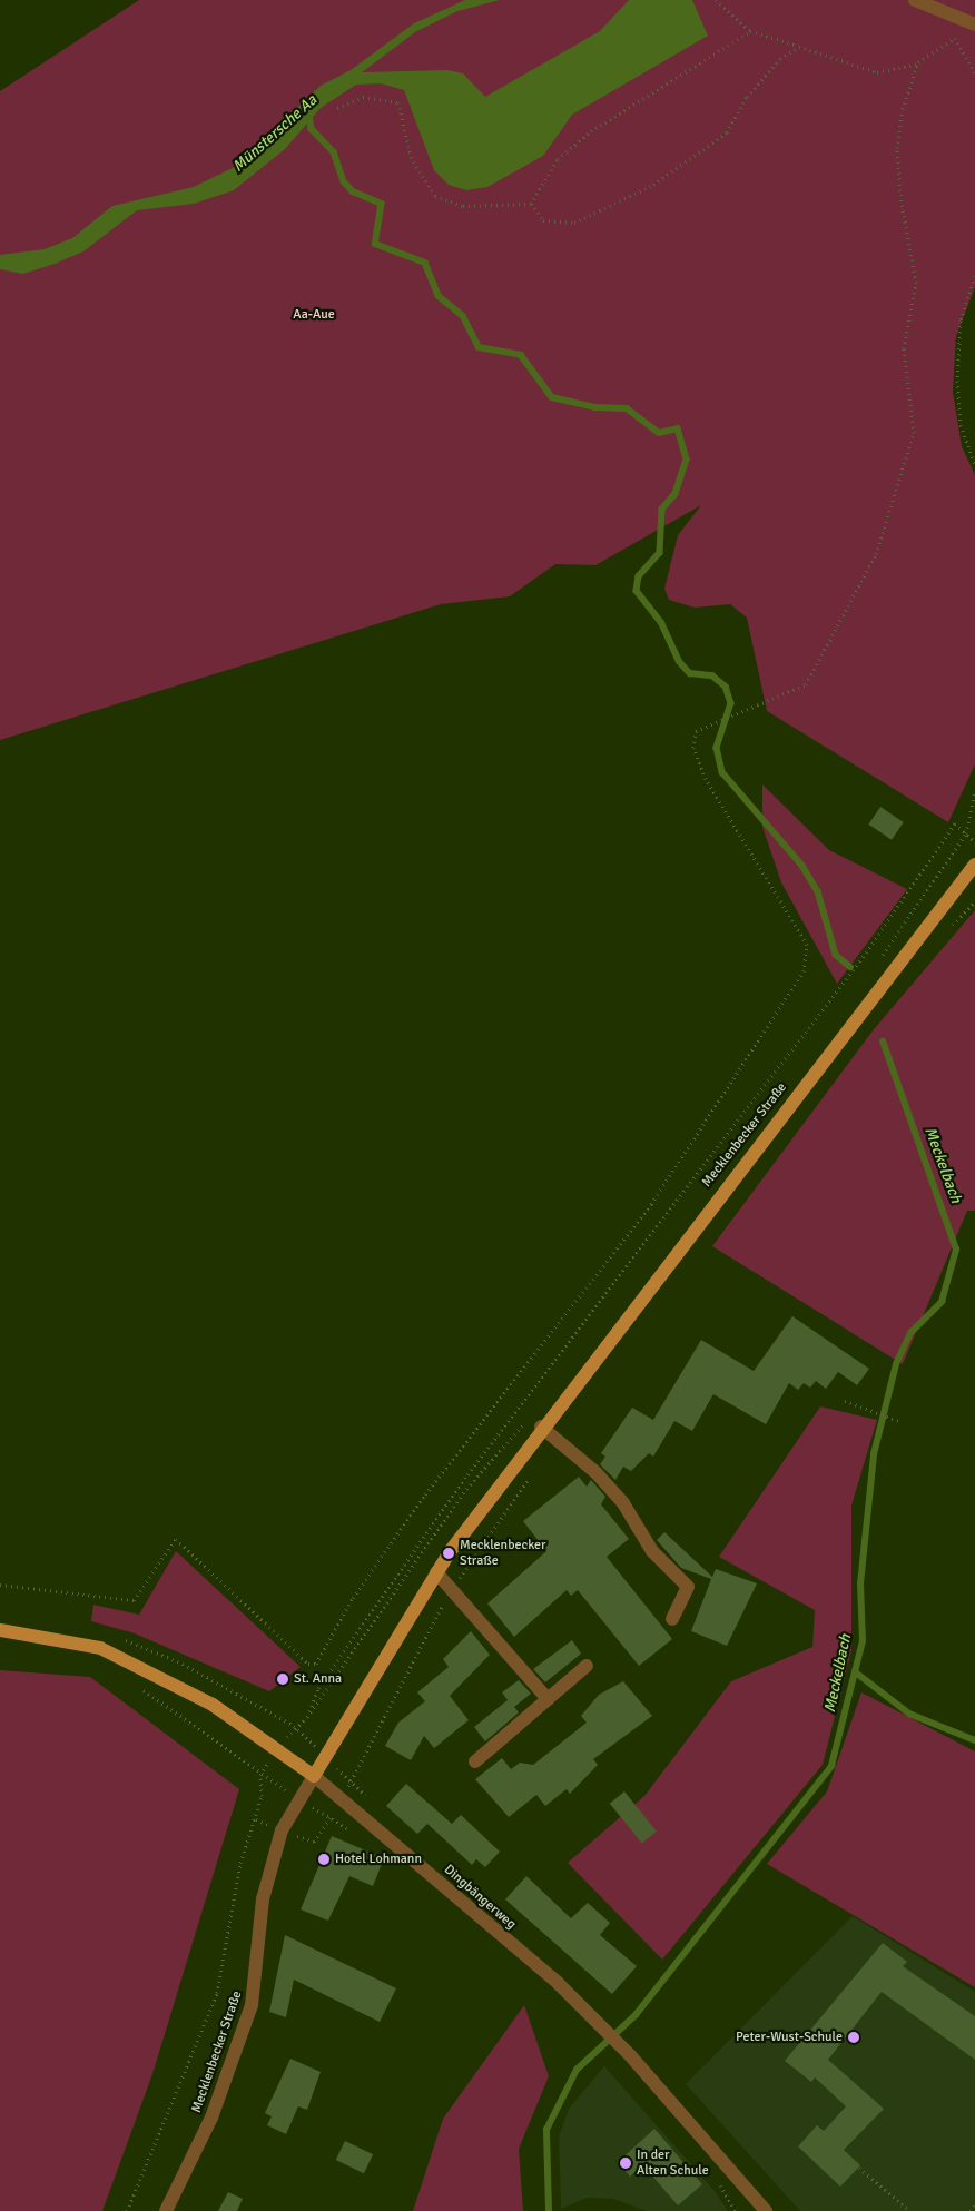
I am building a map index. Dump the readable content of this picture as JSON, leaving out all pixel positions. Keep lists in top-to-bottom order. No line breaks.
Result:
{"streets":{"main road":["Mecklenbecker Straße","Dingbängerweg"]},"crossings":[["Mecklenbecker Straße","Dingbängerweg"]],"water":["Münstersche Aa","Meckelbach"],"parks":["Aa-Aue"],"places":["Mecklenbecker Straße","St. Anna","Hotel Lohmann","Peter-Wust-Schule","In der Alten Schule"]}
